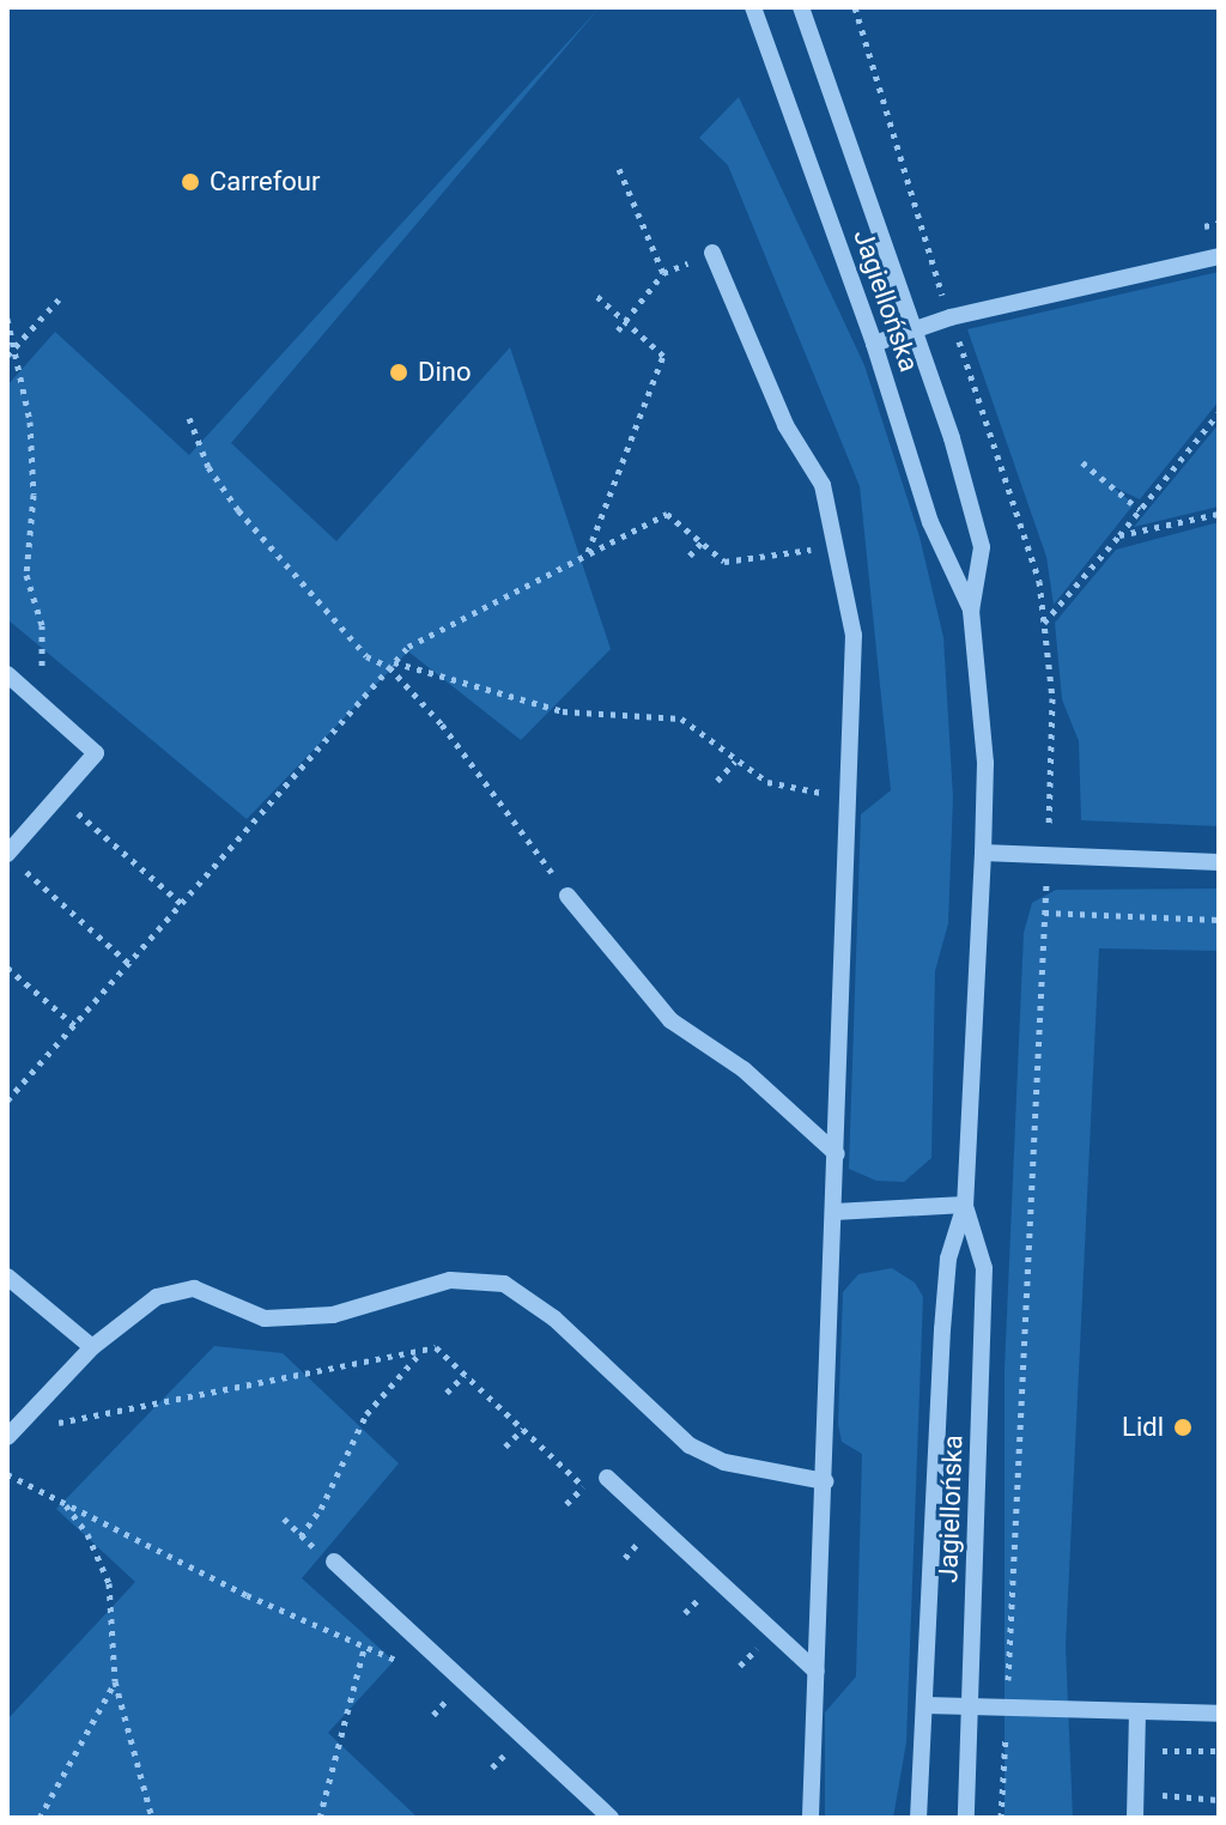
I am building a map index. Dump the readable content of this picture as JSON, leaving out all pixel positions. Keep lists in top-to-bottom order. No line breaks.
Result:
{"streets":{"street":["Jagiellońska"]},"places":["Carrefour","Dino","Lidl"]}
